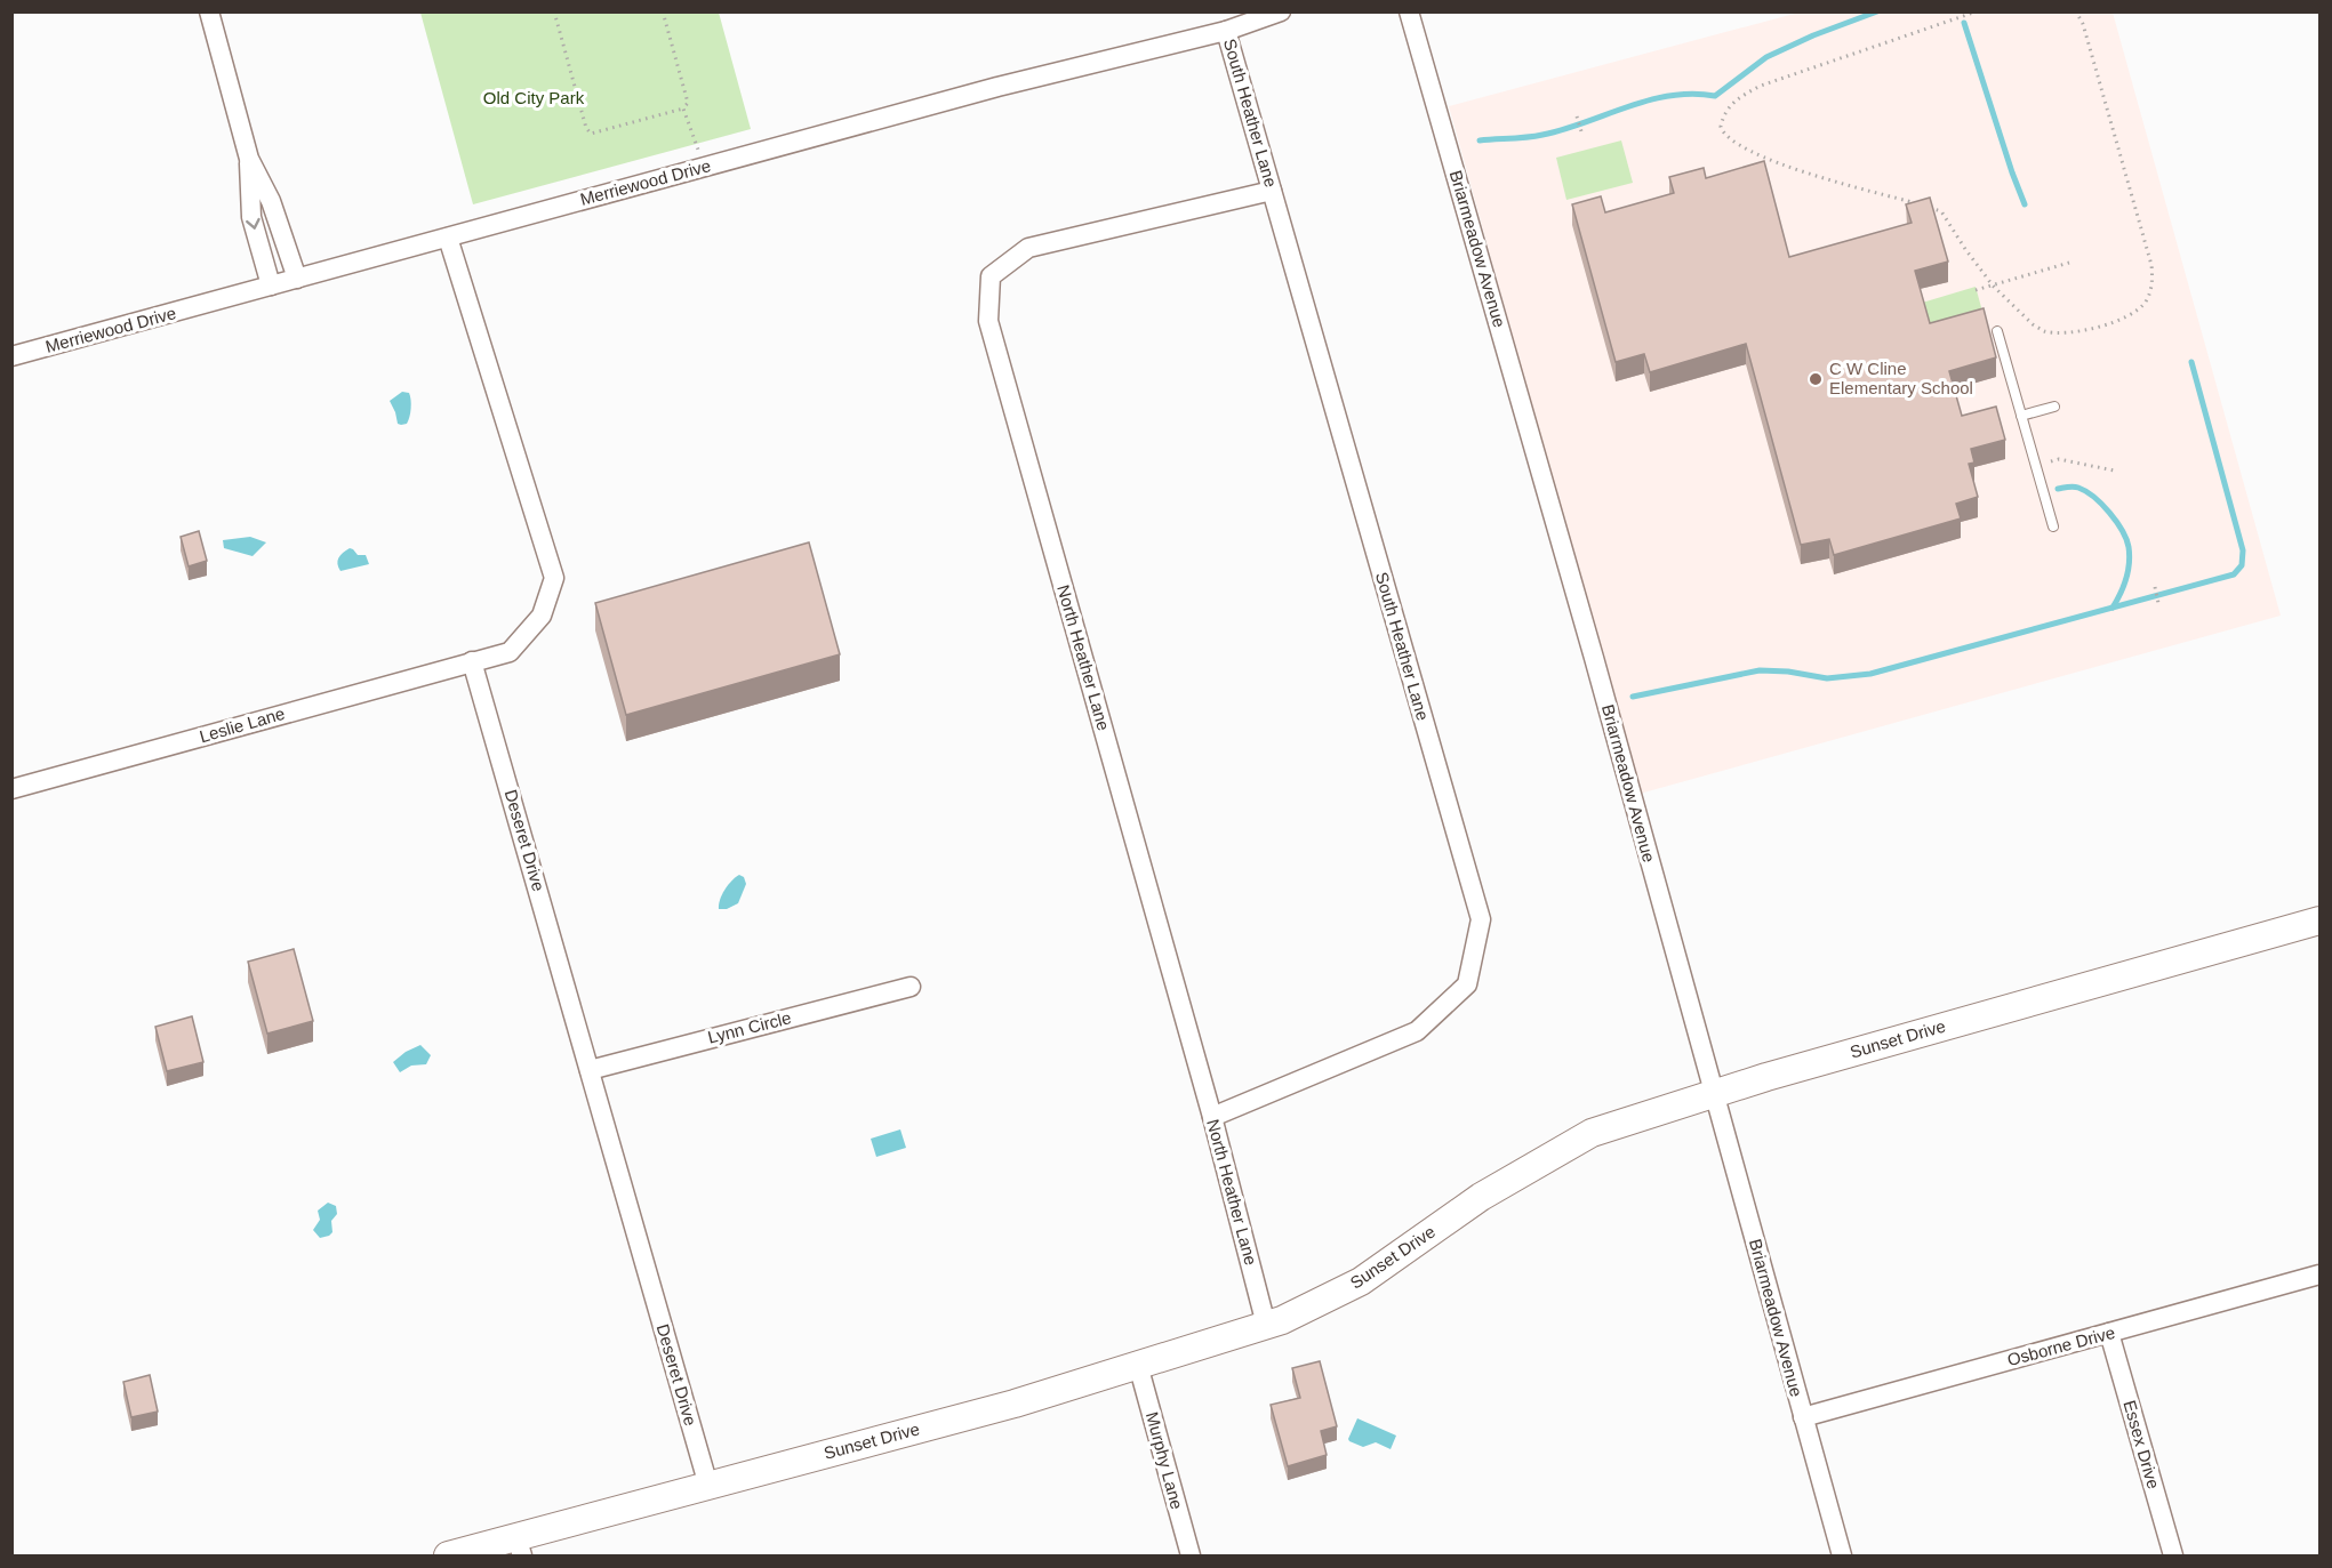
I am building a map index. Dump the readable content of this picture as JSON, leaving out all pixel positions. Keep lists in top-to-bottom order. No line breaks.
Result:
{"streets":{"street":["South Heather Lane","Merriewood Drive","Briarmeadow Avenue","North Heather Lane","Leslie Lane","Deseret Drive","Lynn Circle","Sunset Drive","Osborne Drive","Essex Drive","Murphy Lane"]},"crossings":[["South Heather Lane","Merriewood Drive"],["South Heather Lane","North Heather Lane"],["Briarmeadow Avenue","Sunset Drive"],["Briarmeadow Avenue","Osborne Drive"],["North Heather Lane","Sunset Drive"],["Leslie Lane","Deseret Drive"],["Deseret Drive","Lynn Circle"],["Deseret Drive","Sunset Drive"],["Sunset Drive","Murphy Lane"],["Osborne Drive","Essex Drive"]],"parks":["Old City Park"],"places":["C W Cline Elementary School"]}
